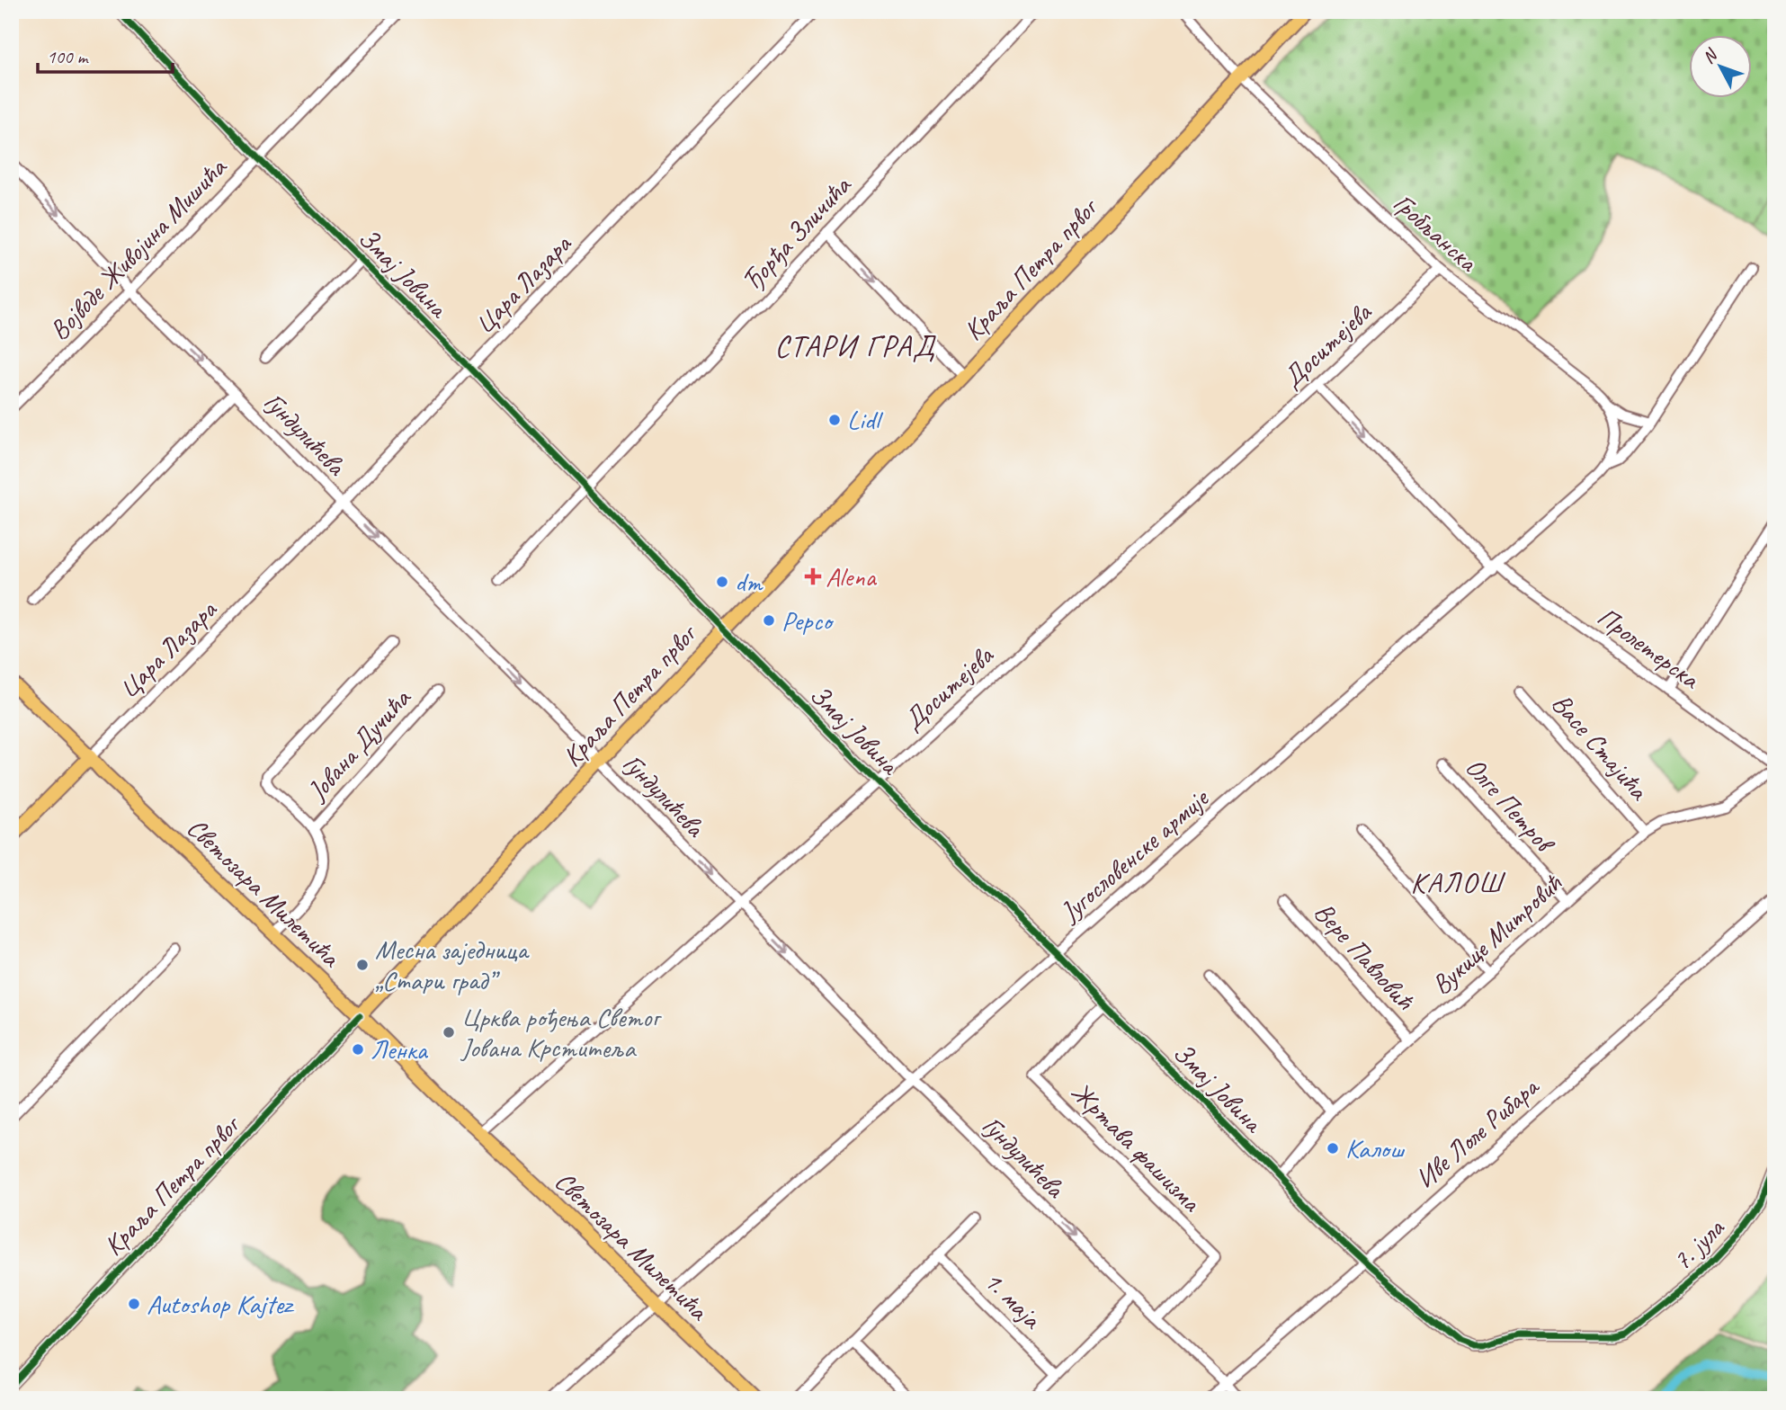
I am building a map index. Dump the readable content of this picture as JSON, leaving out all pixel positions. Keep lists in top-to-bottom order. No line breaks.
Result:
{"streets":{"main road":["Краља Петра првог","Цара Лазара","Светозара Милетића"],"street":["Гробљанска","Ђорђа Зличића","Војводе Живојина Мишића","Змај Јовина","Доситејева","Гундулићева","Пролетерска","Јована Дучића","Васе Стајића","Олге Петров","Југословенске армије","Вукице Митровић","Вере Павловић","Иве Лоле Рибара","Жртава фашизма","7. јула","1. маја"]},"crossings":[["Гробљанска","Краља Петра првог"],["Гробљанска","Доситејева"],["Гробљанска","Југословенске армије"],["Ђорђа Зличића","Змај Јовина"],["Војводе Живојина Мишића","Змај Јовина"],["Војводе Живојина Мишића","Гундулићева"],["Краља Петра првог","Змај Јовина"],["Краља Петра првог","Гундулићева"],["Краља Петра првог","Светозара Милетића"],["Змај Јовина","Цара Лазара"],["Змај Јовина","Доситејева"],["Змај Јовина","Југословенске армије"],["Змај Јовина","Вукице Митровић"],["Змај Јовина","Иве Лоле Рибара"],["Змај Јовина","Жртава фашизма"],["Змај Јовина","7. јула"],["Цара Лазара","Гундулићева"],["Цара Лазара","Светозара Милетића"],["Доситејева","Гундулићева"],["Доситејева","Пролетерска"],["Доситејева","Светозара Милетића"],["Гундулићева","Југословенске армије"],["Гундулићева","Иве Лоле Рибара"],["Гундулићева","Жртава фашизма"],["Пролетерска","Југословенске армије"],["Пролетерска","Вукице Митровић"],["Васе Стајића","Вукице Митровић"],["Олге Петров","Вукице Митровић"],["Југословенске армије","Светозара Милетића"],["Вукице Митровић","Вере Павловић"]],"one_way":["Гундулићева","Пролетерска"],"districts":["СТАРИ ГРАД","КАЛОШ"],"places":{"other":["Lidl","dm","Pepco","Месна заједница „Стари град”","Црква рођења Светог Јована Крститеља","Ленка","Калош","Autoshop Kajtez"],"health":["Alena"]},"scale_bar":"100 m","north":"top left"}
